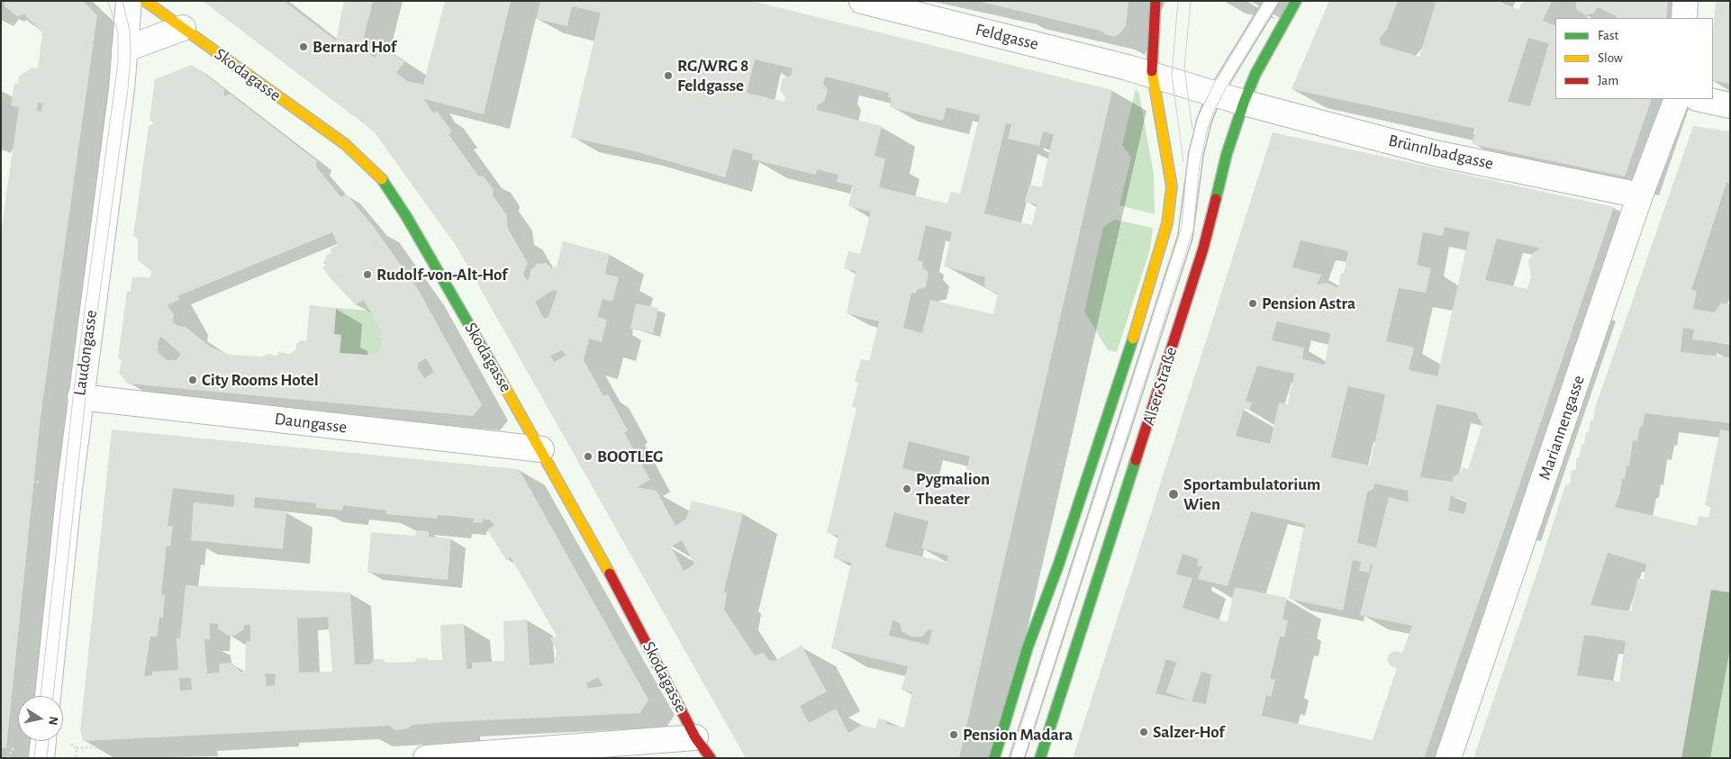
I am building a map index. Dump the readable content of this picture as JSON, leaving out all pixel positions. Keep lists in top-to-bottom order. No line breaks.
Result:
{"streets":{"main road":["Skodagasse","Alser Straße"],"street":["Feldgasse","Brünnlbadgasse","Laudongasse","Daungasse","Mariannengasse"]},"crossings":[["Skodagasse","Daungasse"],["Brünnlbadgasse","Alser Straße"],["Brünnlbadgasse","Mariannengasse"],["Laudongasse","Daungasse"]],"places":["Bernard Hof","RG/WRG 8 Feldgasse","Rudolf-von-Alt-Hof","Pension Astra","City Rooms Hotel","BOOTLEG","Pygmalion Theater","Sportambulatorium Wien","Salzer-Hof","Pension Madara"],"legend":["Fast","Slow","Jam"],"north":"right"}
